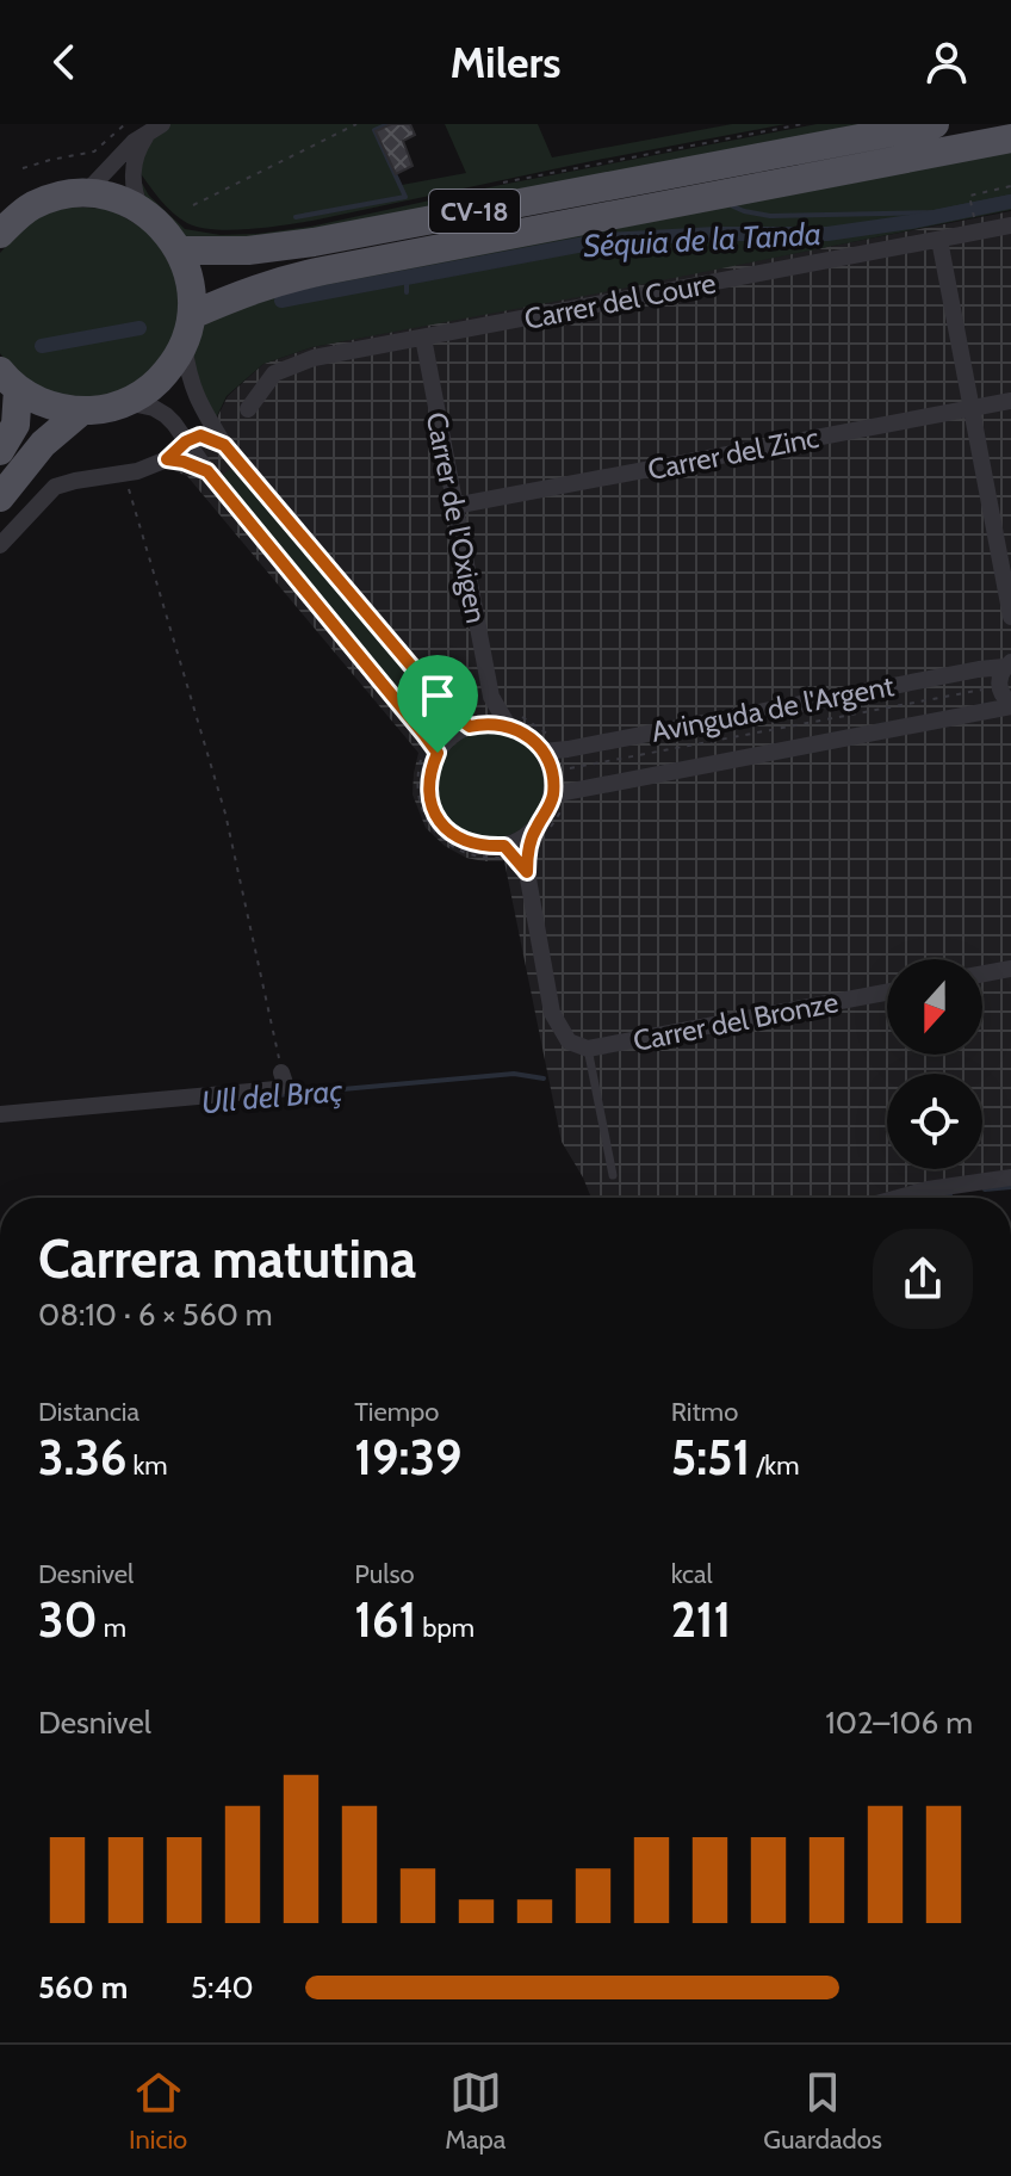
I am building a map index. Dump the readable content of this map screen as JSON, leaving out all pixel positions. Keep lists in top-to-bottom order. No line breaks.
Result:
{"streets":{"main road":["CV-18"],"street":["Carrer del Coure","Carrer del Zinc","Carrer de l'Oxigen","Avinguda de l'Argent","Carrer del Bronze"]},"crossings":[["Carrer del Coure","Carrer de l'Oxigen"],["Carrer del Zinc","Carrer de l'Oxigen"],["Carrer de l'Oxigen","Avinguda de l'Argent"]],"water":["Séquia de la Tanda","Ull del Braç"],"north":"bottom","page":{"header":"Milers","heading":["Carrera matutina","08:10 · 6 × 560 m"],"stats":[["Distancia","3.36 km"],["Tiempo","19:39"],["Ritmo","5:51 /km"],["Desnivel","30 m"],["Pulso","161 bpm"],["kcal","211"]],"chart":["Desnivel","102–106 m"],"list":[{"name":"560 m","note":"5:40"}],"tabs":["Inicio","Mapa","Guardados"]}}
